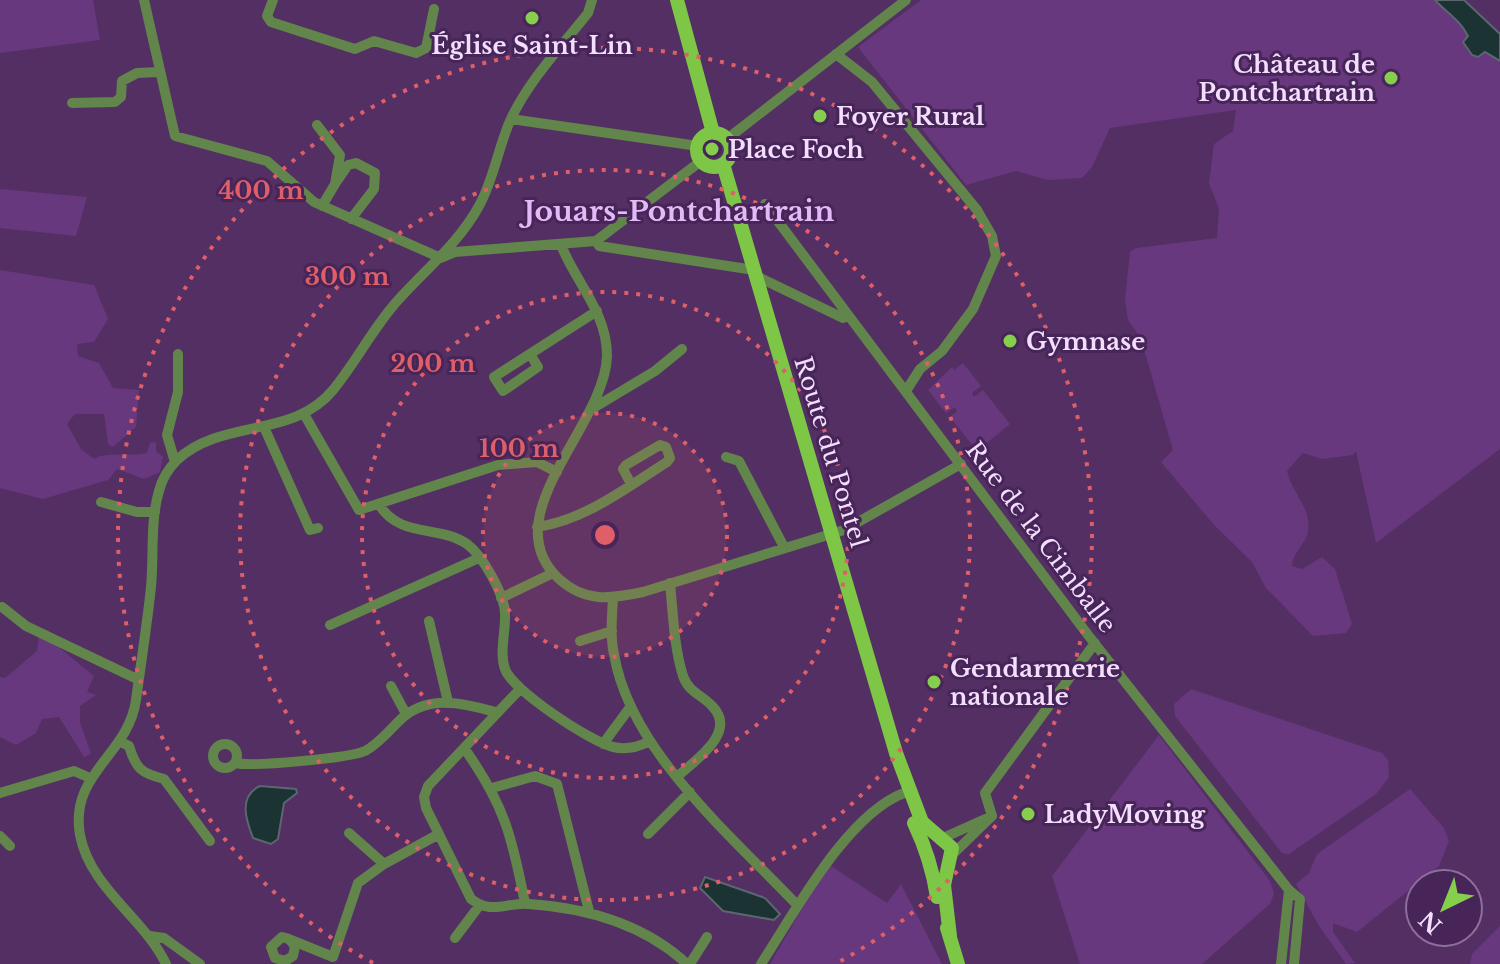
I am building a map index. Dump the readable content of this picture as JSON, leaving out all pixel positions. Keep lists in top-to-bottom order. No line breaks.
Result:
{"streets":{"main road":["Route du Pontel"],"street":["Rue de la Cimballe"]},"districts":["Jouars-Pontchartrain"],"places":["Église Saint-Lin","Château de Pontchartrain","Foyer Rural","Place Foch","Gymnase","Gendarmerie nationale","LadyMoving"],"north":"bottom left","rings":["400 m","300 m","200 m","100 m"]}
